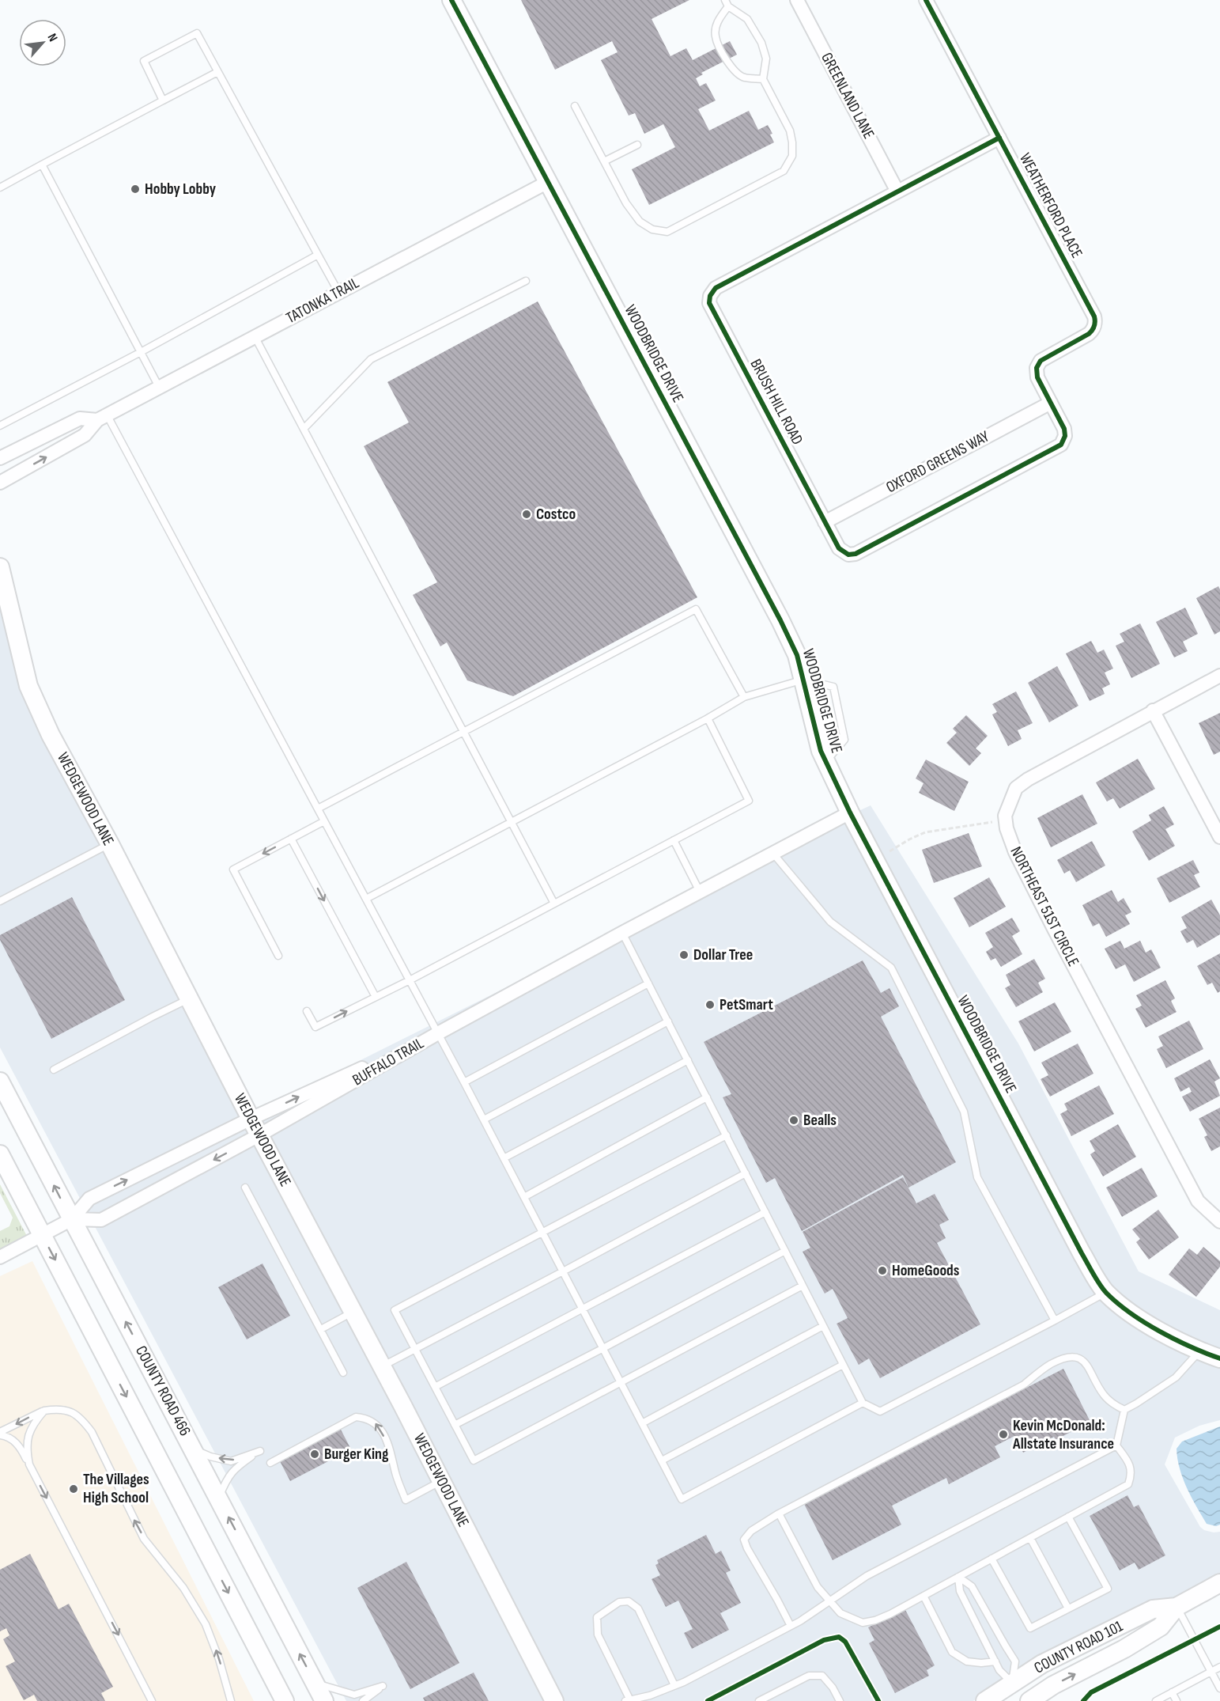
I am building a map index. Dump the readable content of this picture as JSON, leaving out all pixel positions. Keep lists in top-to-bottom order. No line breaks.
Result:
{"streets":{"street":["GREENLAND LANE","WEATHERFORD PLACE","TATONKA TRAIL","WOODBRIDGE DRIVE","BRUSH HILL ROAD","OXFORD GREENS WAY","WEDGEWOOD LANE","NORTHEAST 51ST CIRCLE","BUFFALO TRAIL","COUNTY ROAD 466","COUNTY ROAD 101"]},"crossings":[["GREENLAND LANE","BRUSH HILL ROAD"],["WEATHERFORD PLACE","BRUSH HILL ROAD"],["WEATHERFORD PLACE","OXFORD GREENS WAY"],["TATONKA TRAIL","WOODBRIDGE DRIVE"],["BRUSH HILL ROAD","OXFORD GREENS WAY"],["WEDGEWOOD LANE","BUFFALO TRAIL"],["BUFFALO TRAIL","COUNTY ROAD 466"]],"places":["Hobby Lobby","Costco","Dollar Tree","PetSmart","Bealls","HomeGoods","Kevin McDonald: Allstate Insurance","Burger King","The Villages High School"],"north":"top right"}
